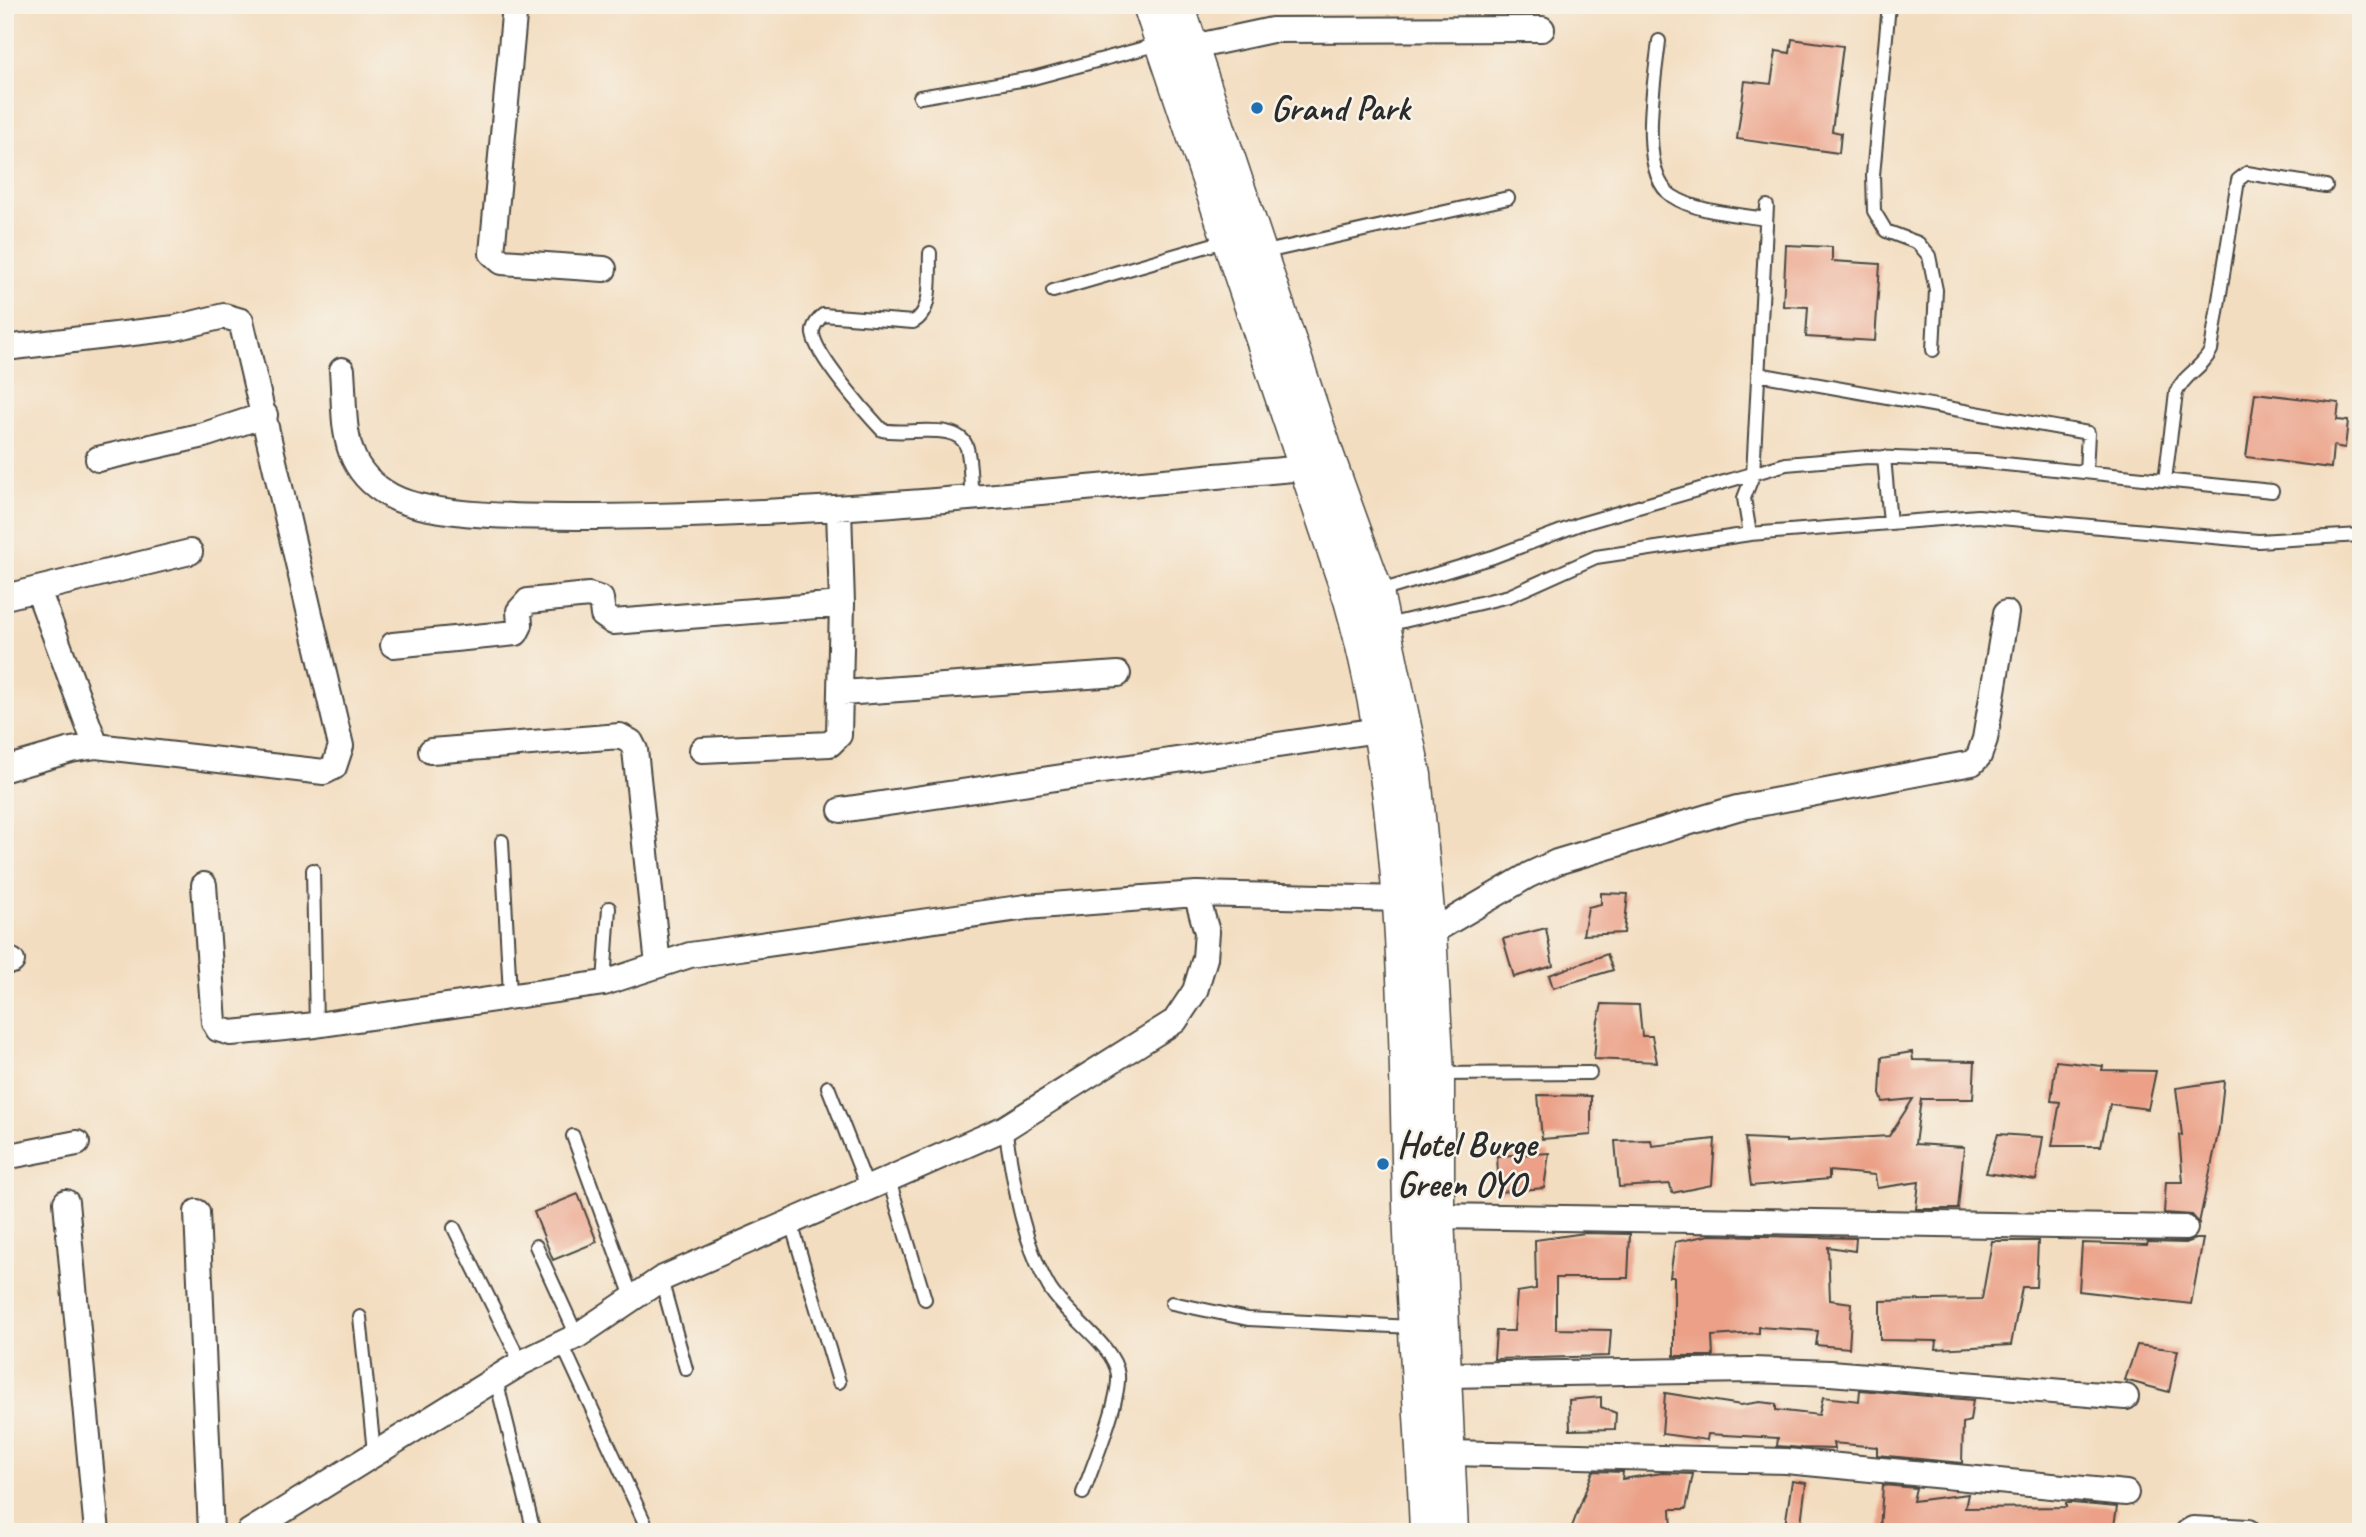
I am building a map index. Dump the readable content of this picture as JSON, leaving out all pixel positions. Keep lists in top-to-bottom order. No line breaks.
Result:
{"places":["Grand Park","Hotel Burge Green OYO"]}
